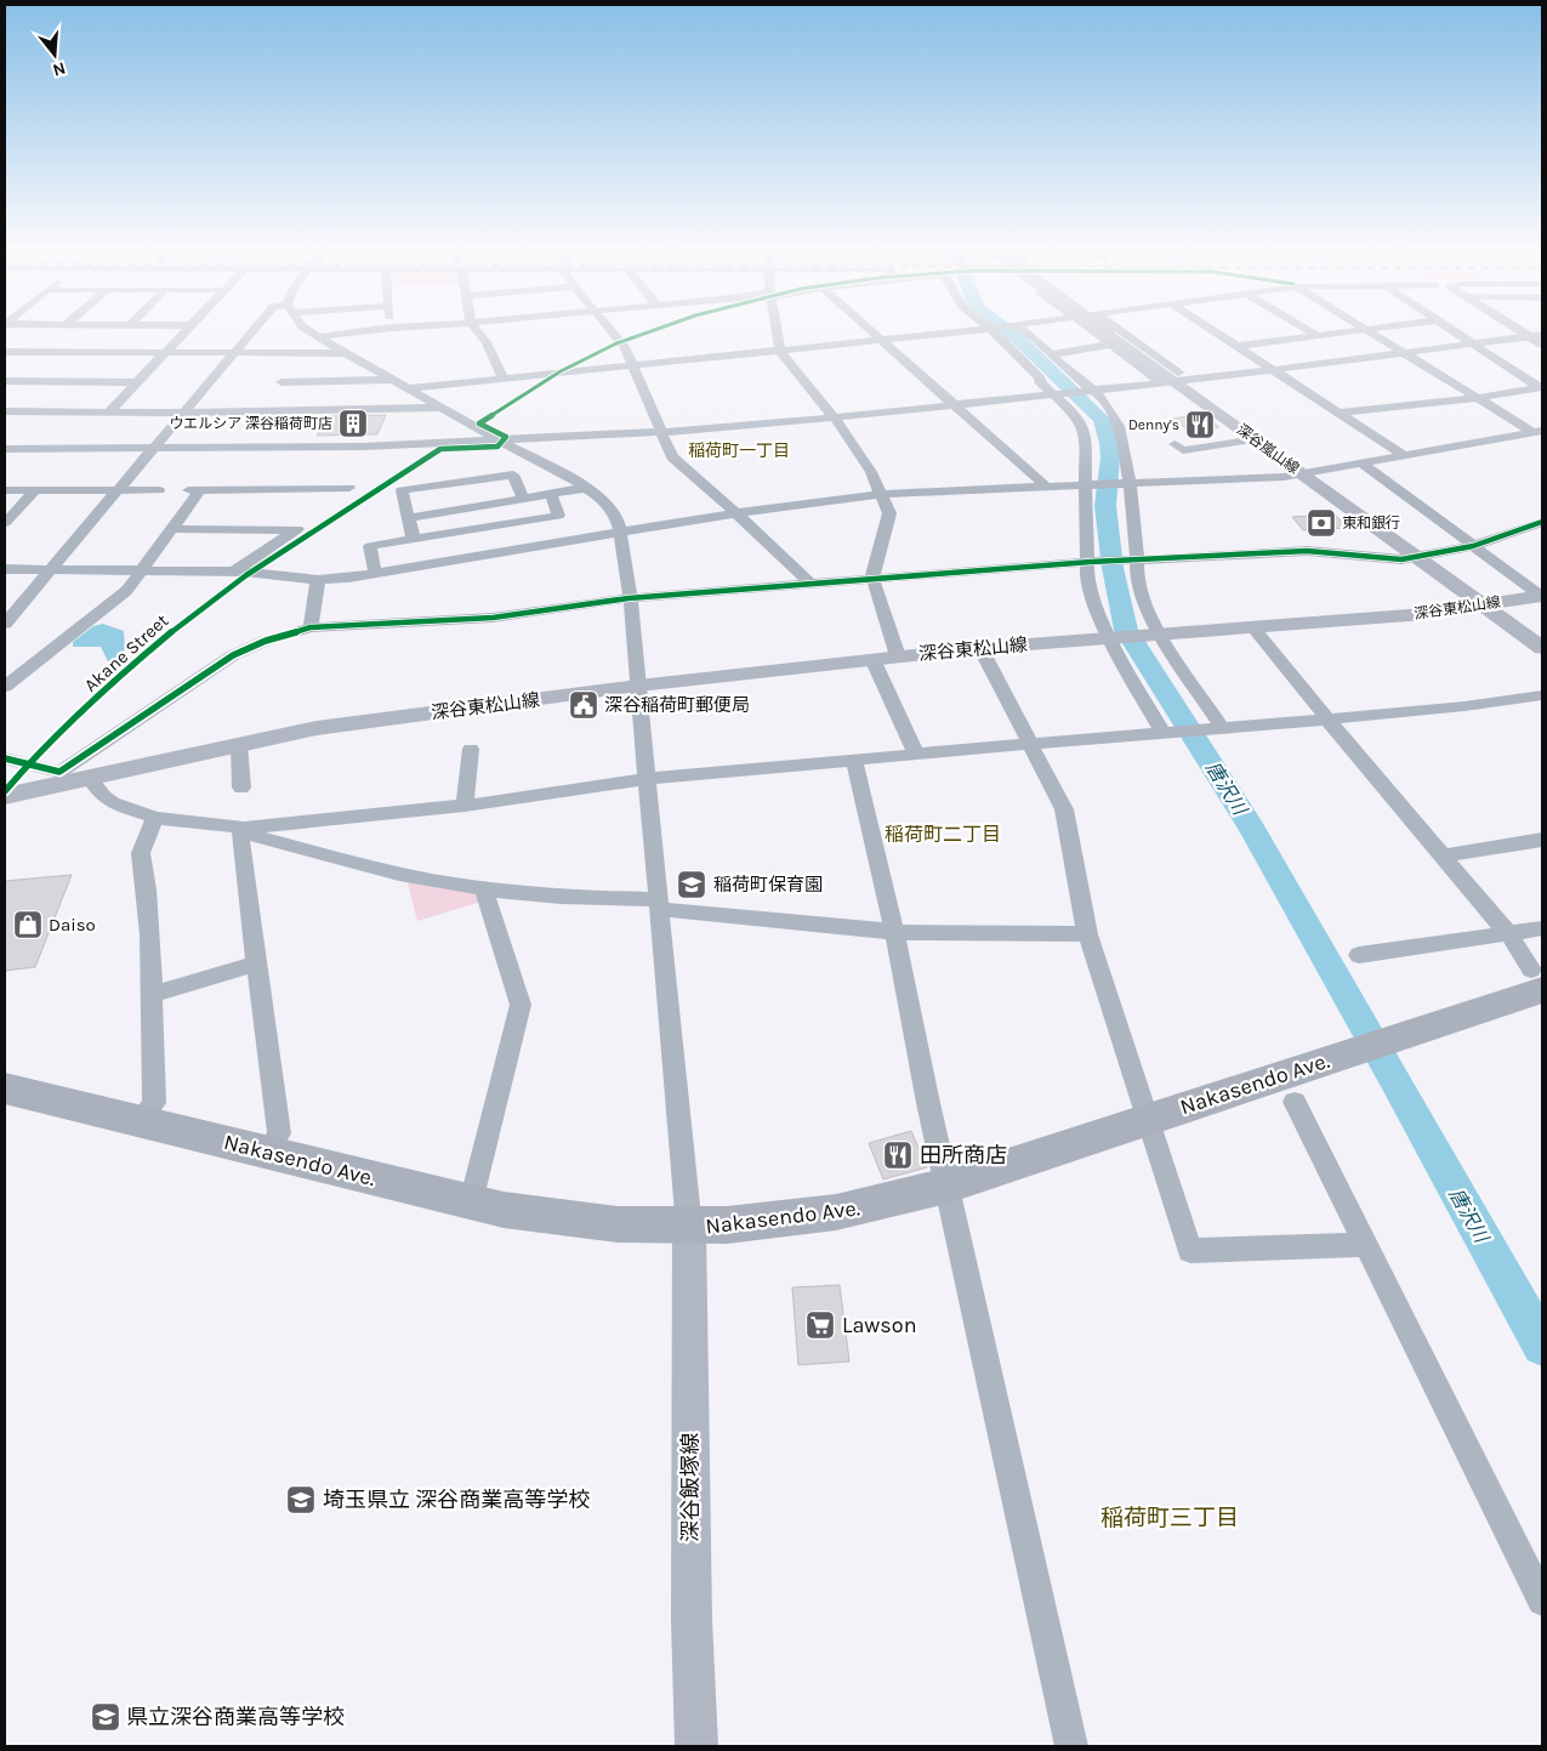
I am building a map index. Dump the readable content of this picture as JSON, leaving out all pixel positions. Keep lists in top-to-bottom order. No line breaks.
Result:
{"streets":{"highway":["Nakasendo Ave."],"main road":["深谷嵐山線","深谷東松山線","深谷飯塚線"],"cycle path":["Akane Street"]},"crossings":[["深谷嵐山線","深谷東松山線"],["Nakasendo Ave.","深谷飯塚線"]],"districts":["稲荷町一丁目","稲荷町二丁目","稲荷町三丁目"],"water":["唐沢川"],"places":{"building":["ウエルシア 深谷稲荷町店"],"restaurant":["Denny's","田所商店"],"bank":["東和銀行"],"public building":["深谷稲荷町郵便局"],"school or university":["稲荷町保育園","埼玉県立 深谷商業高等学校","県立深谷商業高等学校"],"shop":["Daiso"],"supermarket":["Lawson"]},"north":"bottom"}
